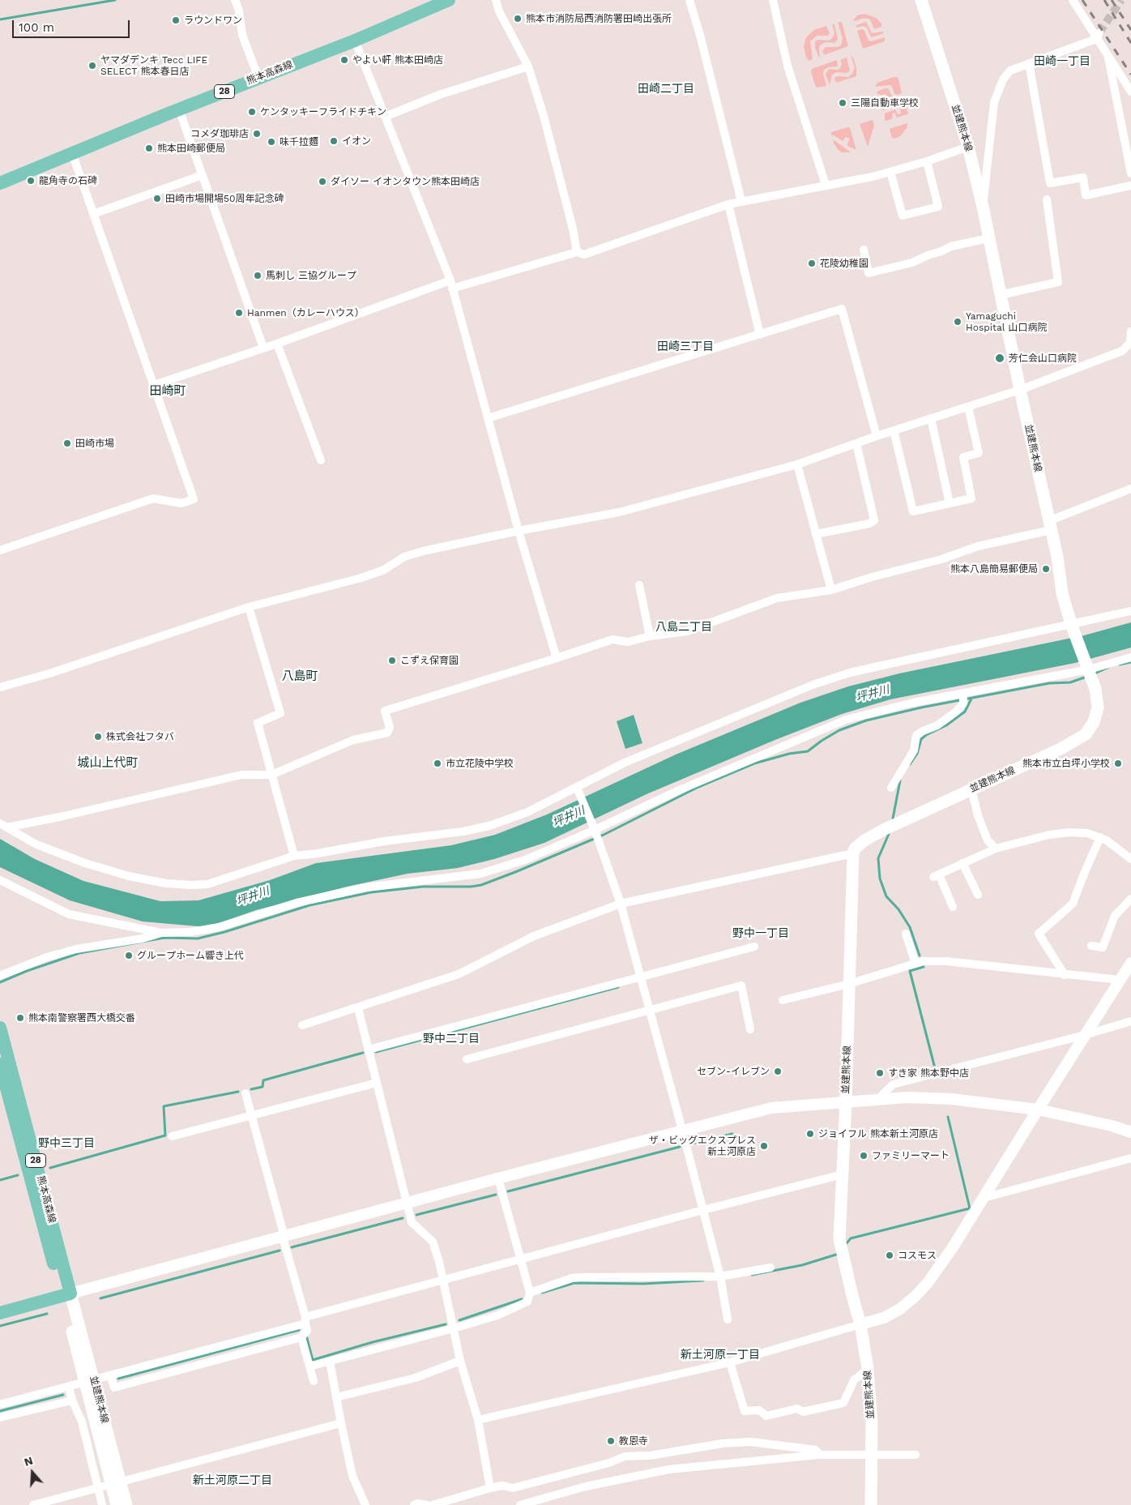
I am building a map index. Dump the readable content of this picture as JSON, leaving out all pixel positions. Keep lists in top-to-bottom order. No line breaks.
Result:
{"streets":{"main road":["熊本高森線","28","並建熊本線"]},"crossings":[["熊本高森線","並建熊本線"]],"districts":["田崎一丁目","田崎二丁目","田崎三丁目","田崎町","八島二丁目","八島町","城山上代町","野中一丁目","野中二丁目","野中三丁目","新土河原一丁目","新土河原二丁目"],"water":["坪井川"],"places":["熊本市消防局西消防署田崎出張所","ラウンドワン","やよい軒 熊本田崎店","ヤマダデンキ Tecc LIFE SELECT 熊本春日店","三陽自動車学校","ケンタッキーフライドチキン","コメダ珈琲店","イオン","味千拉麵","熊本田崎郵便局","龍角寺の石碑","ダイソー イオンタウン熊本田崎店","田崎市場開場50周年記念碑","花陵幼稚園","馬刺し 三協グループ","Hanmen（カレーハウス）","Yamaguchi Hospital 山口病院","芳仁会山口病院","田崎市場","熊本八島簡易郵便局","こずえ保育園","株式会社フタバ","市立花陵中学校","熊本市立白坪小学校","グループホーム響き上代","熊本南警察署西大橋交番","セブン-イレブン","すき家 熊本野中店","ジョイフル 熊本新土河原店","ザ・ビッグエクスプレス 新土河原店","ファミリーマート","コスモス","教恩寺"],"scale_bar":"100 m","north":"top"}
